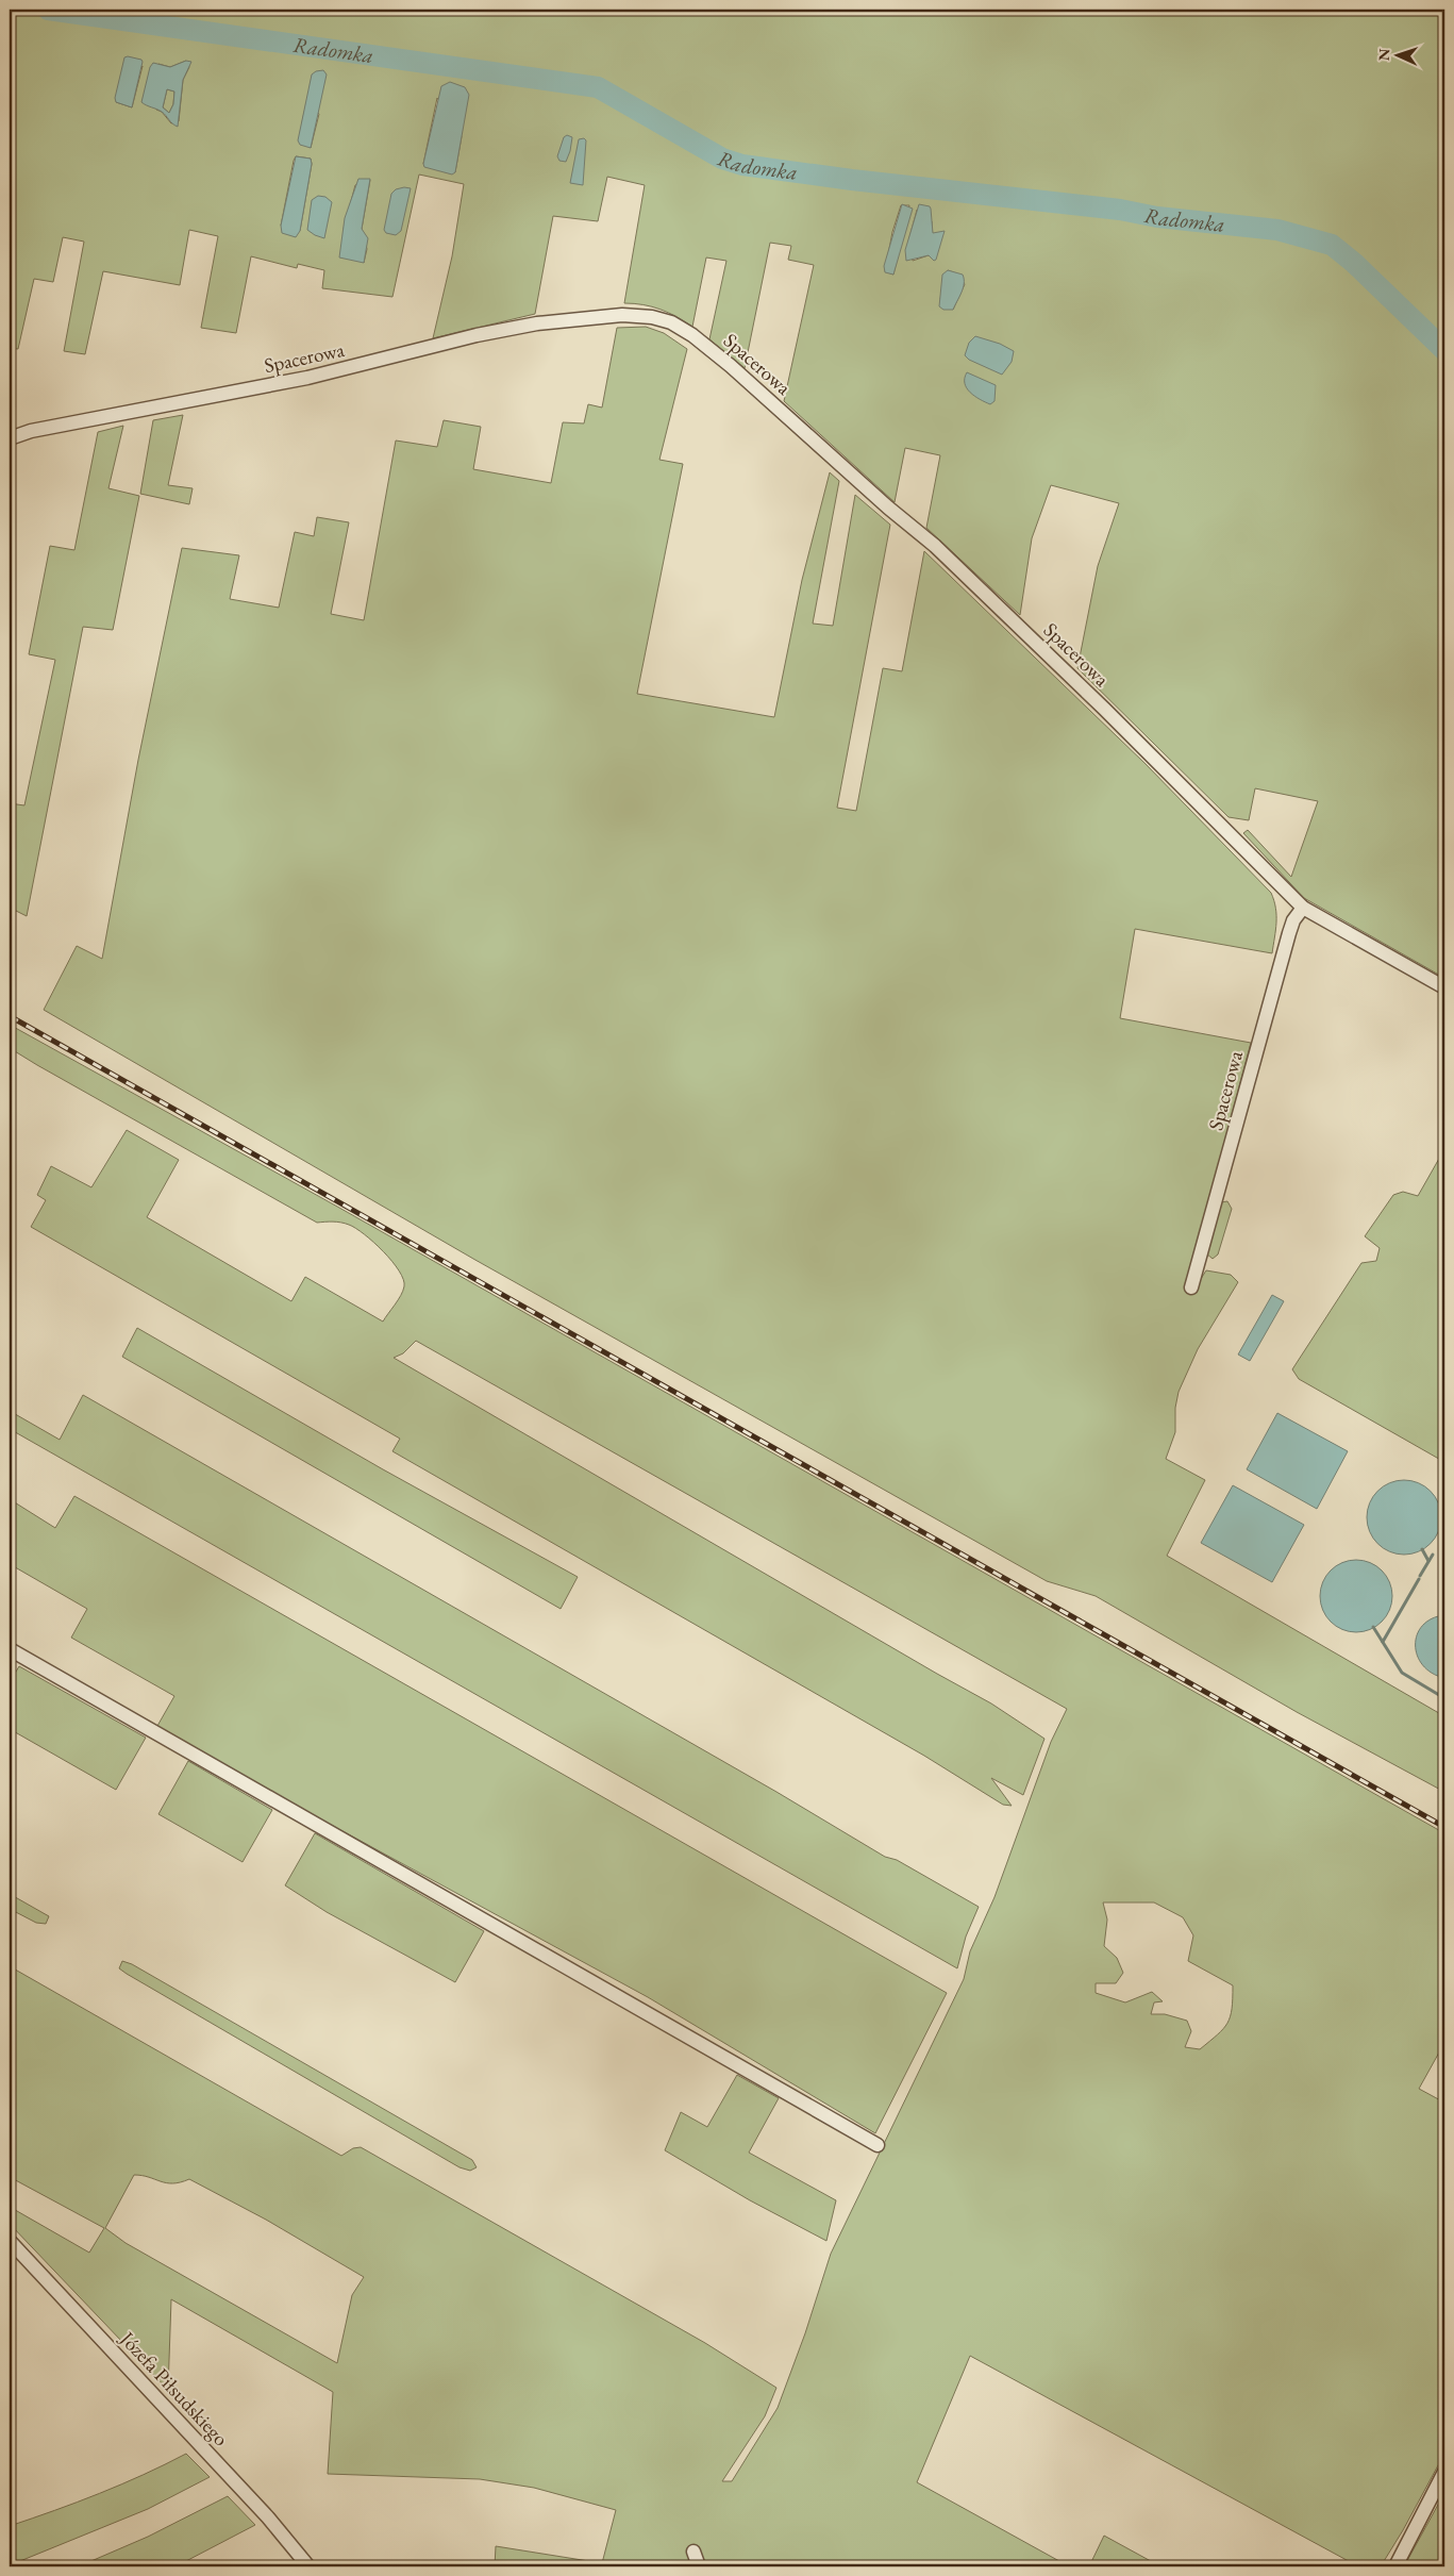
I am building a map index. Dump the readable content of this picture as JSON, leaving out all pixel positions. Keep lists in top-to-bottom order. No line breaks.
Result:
{"streets":{"street":["Spacerowa","Józefa Piłsudskiego"]},"water":["Radomka"],"north":"left"}
